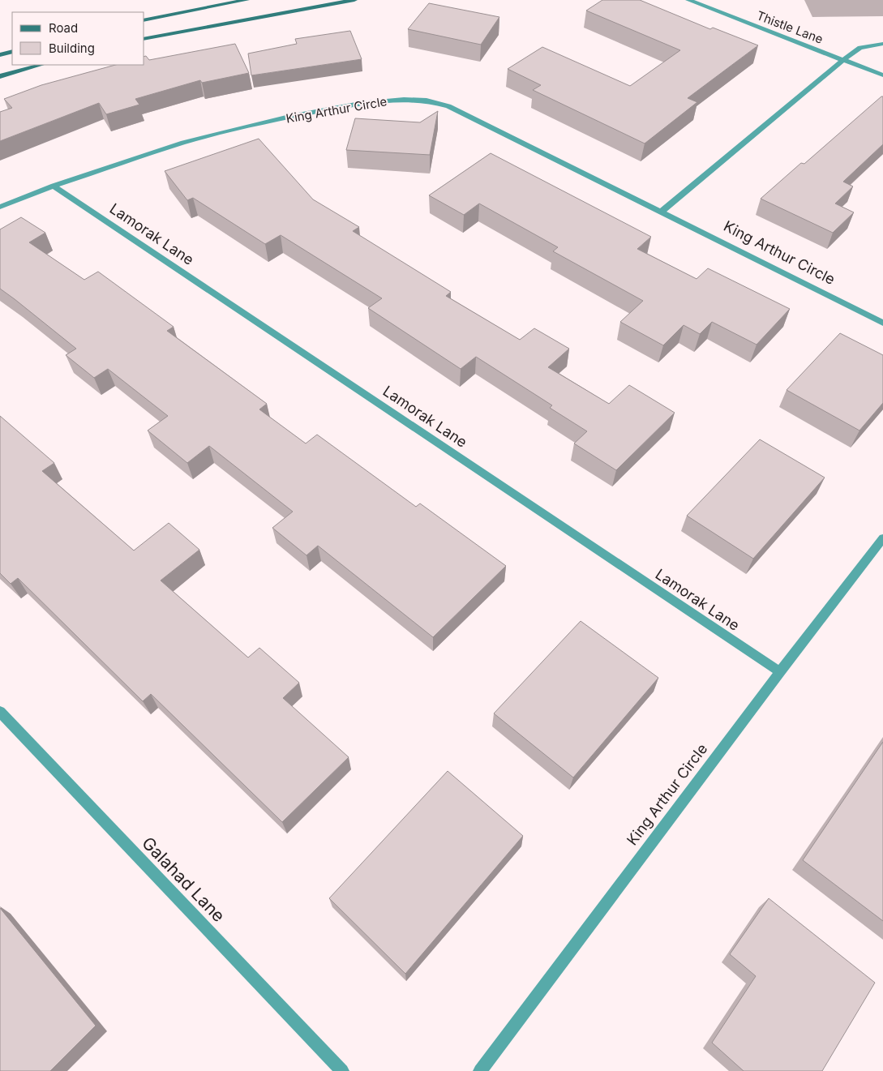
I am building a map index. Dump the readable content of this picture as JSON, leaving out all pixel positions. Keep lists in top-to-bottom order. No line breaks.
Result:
{"streets":{"street":["Thistle Lane","King Arthur Circle","Lamorak Lane","Galahad Lane"]},"crossings":[["King Arthur Circle","Lamorak Lane"]],"legend":["Road","Building"]}
